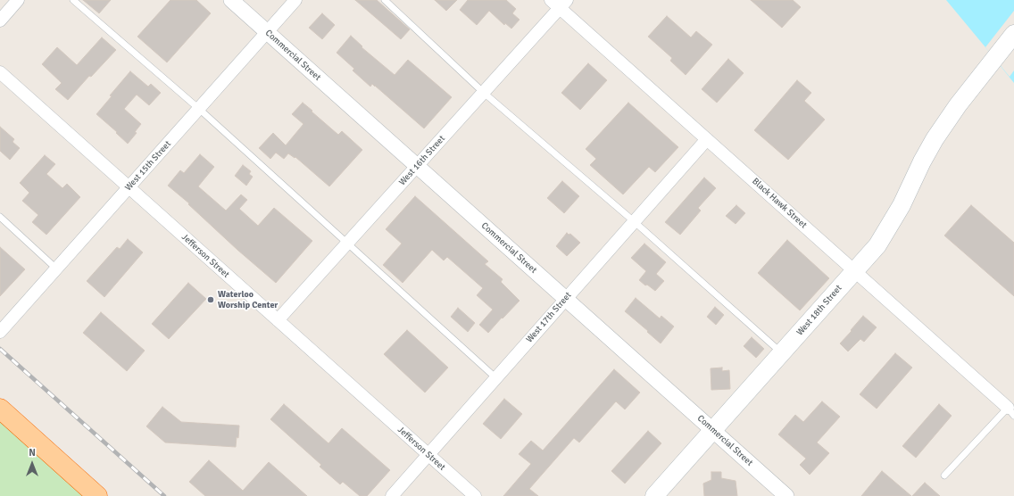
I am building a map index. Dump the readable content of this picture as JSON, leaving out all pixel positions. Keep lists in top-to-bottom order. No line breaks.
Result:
{"streets":{"main road":["West 18th Street"],"street":["Commercial Street","West 16th Street","West 15th Street","Black Hawk Street","Jefferson Street","West 17th Street"]},"crossings":[["Commercial Street","West 16th Street"],["Commercial Street","West 15th Street"],["Commercial Street","West 18th Street"],["Commercial Street","West 17th Street"],["West 16th Street","Black Hawk Street"],["West 16th Street","Jefferson Street"],["West 15th Street","Jefferson Street"],["Black Hawk Street","West 18th Street"],["Black Hawk Street","West 17th Street"],["Jefferson Street","West 17th Street"]],"places":["Waterloo Worship Center"],"north":"top"}
